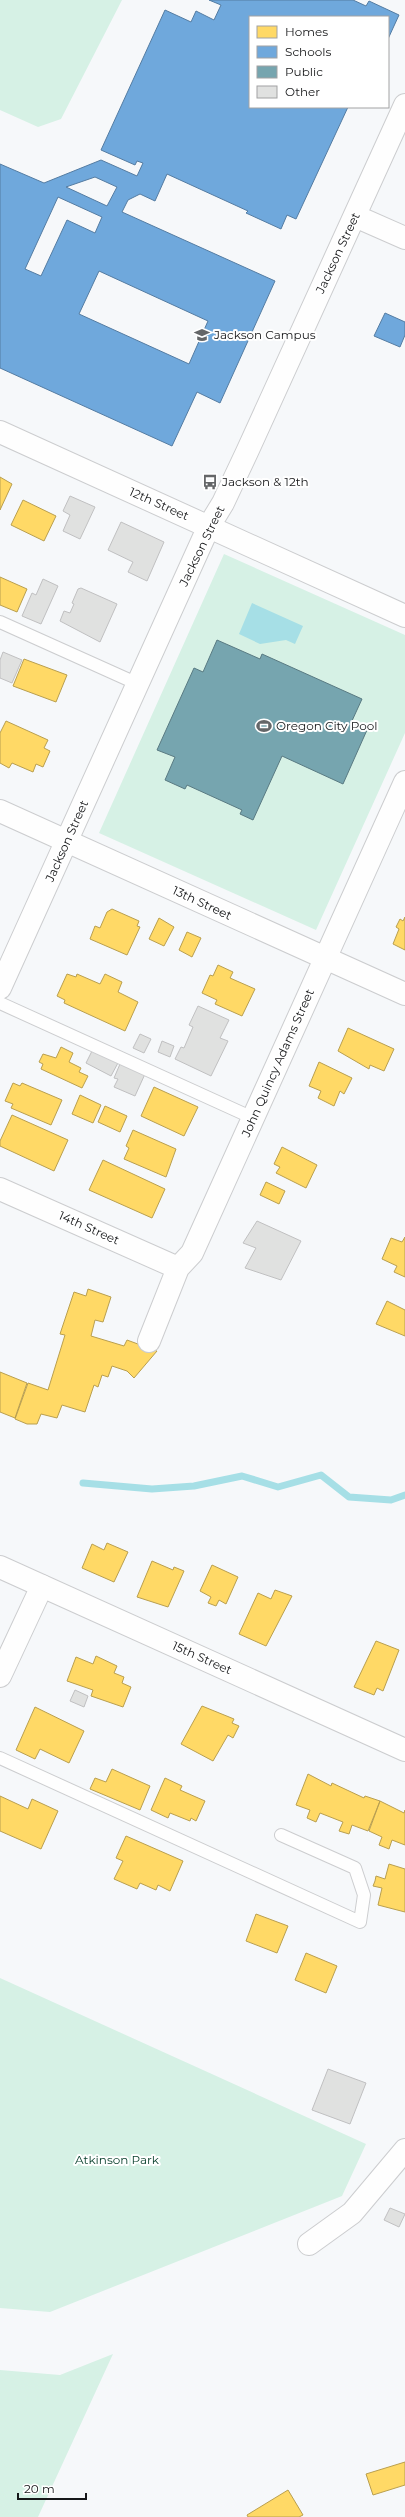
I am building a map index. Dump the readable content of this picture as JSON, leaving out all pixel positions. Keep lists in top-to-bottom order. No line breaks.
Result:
{"streets":{"street":["Jackson Street","12th Street","13th Street","John Quincy Adams Street","14th Street","15th Street"]},"crossings":[["Jackson Street","12th Street"],["Jackson Street","13th Street"],["13th Street","John Quincy Adams Street"],["John Quincy Adams Street","14th Street"]],"parks":["Atkinson Park"],"places":{"school or university":["Jackson Campus"],"bus stop":["Jackson & 12th"],"sports":["Oregon City Pool"]},"legend":["Homes","Schools","Public","Other"],"scale_bar":"20 m"}
